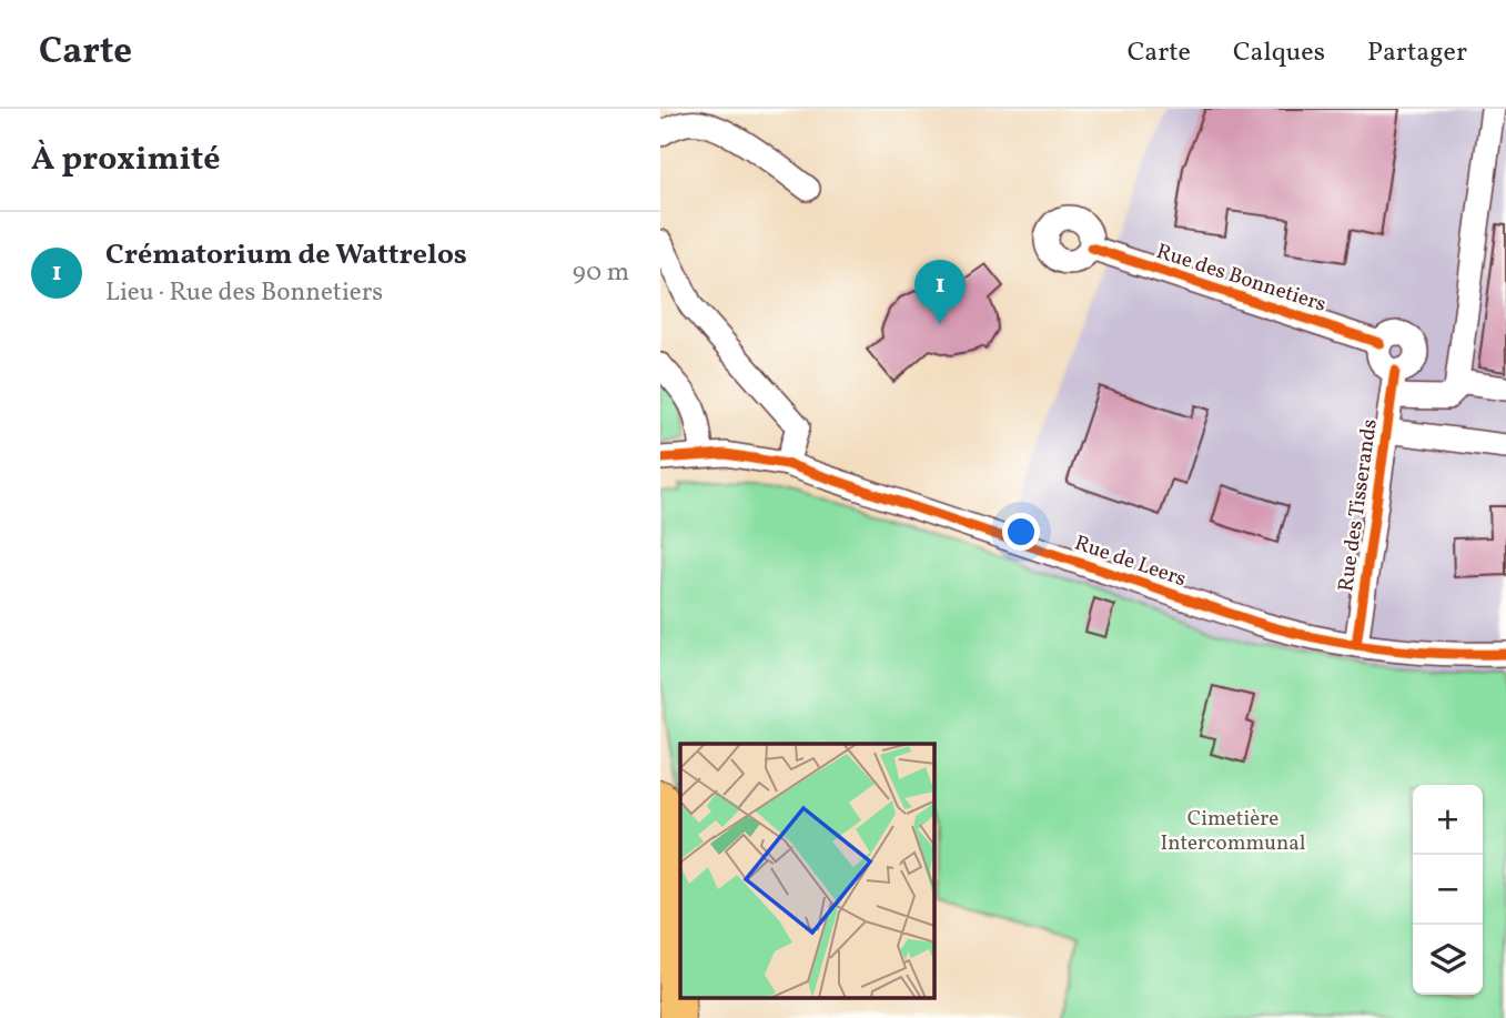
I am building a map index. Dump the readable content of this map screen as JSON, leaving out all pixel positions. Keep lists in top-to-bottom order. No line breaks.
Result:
{"streets":{"street":["Rue des Bonnetiers","Rue des Tisserands","Rue de Leers"]},"crossings":[["Rue des Bonnetiers","Rue des Tisserands"],["Rue des Tisserands","Rue de Leers"]],"parks":["Cimetière Intercommunal"],"page":{"header":"Carte","nav":["Carte","Calques","Partager"],"heading":"À proximité","list":[{"mark":"1","name":"Crématorium de Wattrelos","note":"Lieu · Rue des Bonnetiers","value":"90 m"}],"pins":"1","map_buttons":["+","−"]}}
